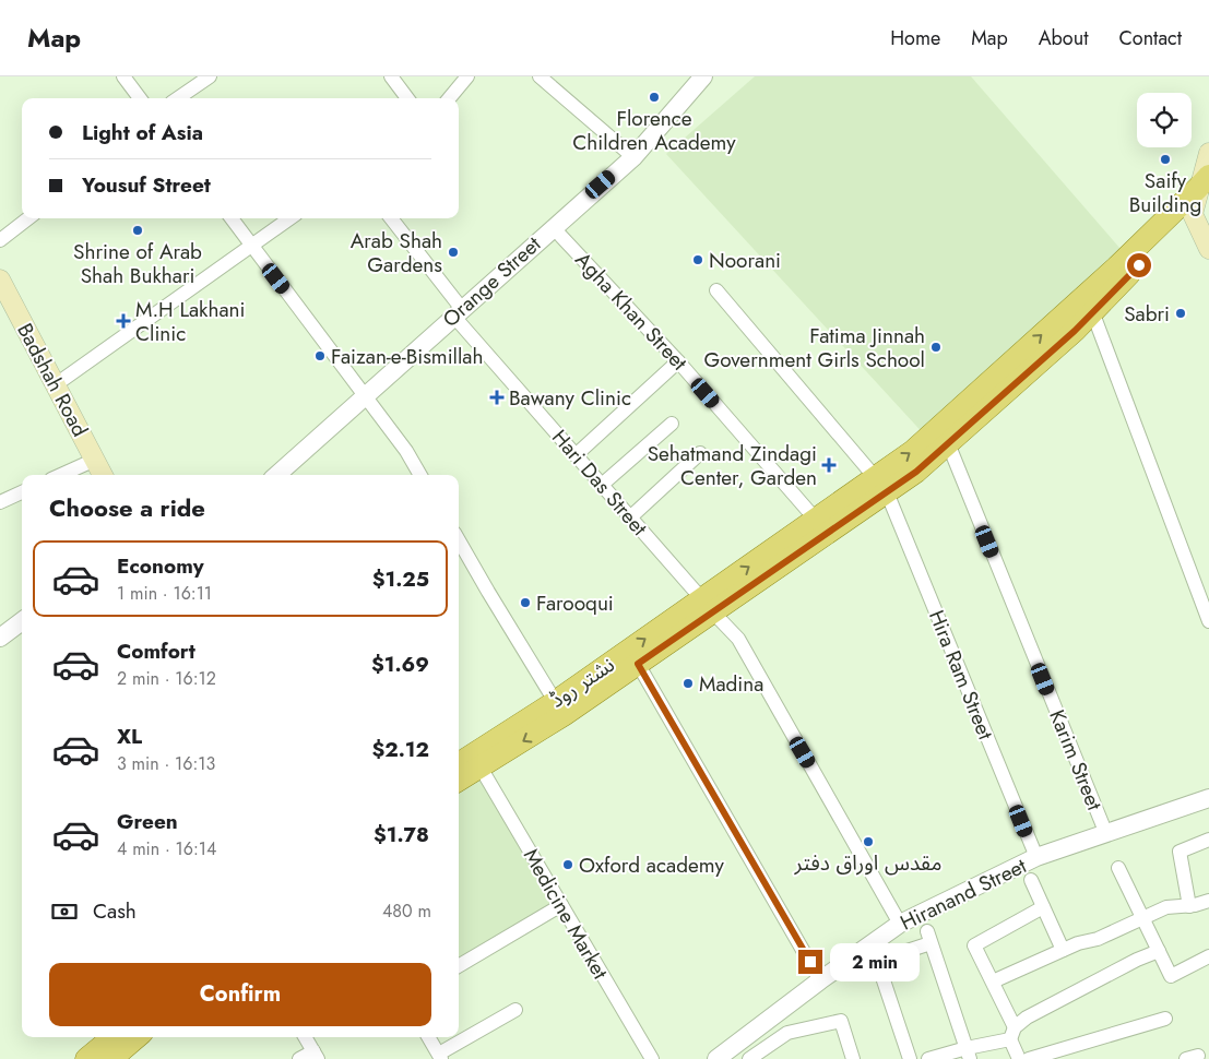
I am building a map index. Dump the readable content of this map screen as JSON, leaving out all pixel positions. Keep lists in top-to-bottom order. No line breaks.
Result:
{"streets":{"main road":["Badshah Road","نشتر روڈ"],"street":["Orange Street","Agha Khan Street","Hari Das Street","Hira Ram Street","Karim Street","Hiranand Street","Medicine Market"]},"crossings":[["Orange Street","Agha Khan Street"],["Orange Street","Hari Das Street"],["Agha Khan Street","نشتر روڈ"],["Hari Das Street","نشتر روڈ"],["Hari Das Street","Hiranand Street"],["Hira Ram Street","نشتر روڈ"],["Hira Ram Street","Hiranand Street"],["نشتر روڈ","Karim Street"],["نشتر روڈ","Medicine Market"],["Karim Street","Hiranand Street"]],"places":{"other":["Florence Children Academy","Saify Building","Shrine of Arab Shah Bukhari","Arab Shah Gardens","Noorani","Sabri","Fatima Jinnah Government Girls School","Faizan-e-Bismillah","Farooqui","Madina","مقدس اوراق دفتر","Oxford academy"],"health":["M.H Lakhani Clinic","Bawany Clinic","Sehatmand Zindagi Center, Garden"]},"page":{"header":"Map","nav":["Home","Map","About","Contact"],"banner":["Light of Asia","Yousuf Street"],"heading":"Choose a ride","list":[{"name":"Economy","note":"1 min · 16:11","value":"$1.25"},{"name":"Comfort","note":"2 min · 16:12","value":"$1.69"},{"name":"XL","note":"3 min · 16:13","value":"$2.12"},{"name":"Green","note":"4 min · 16:14","value":"$1.78"}],"pay":["Cash","480 m"],"bubble":"2 min","buttons":"Confirm"}}
